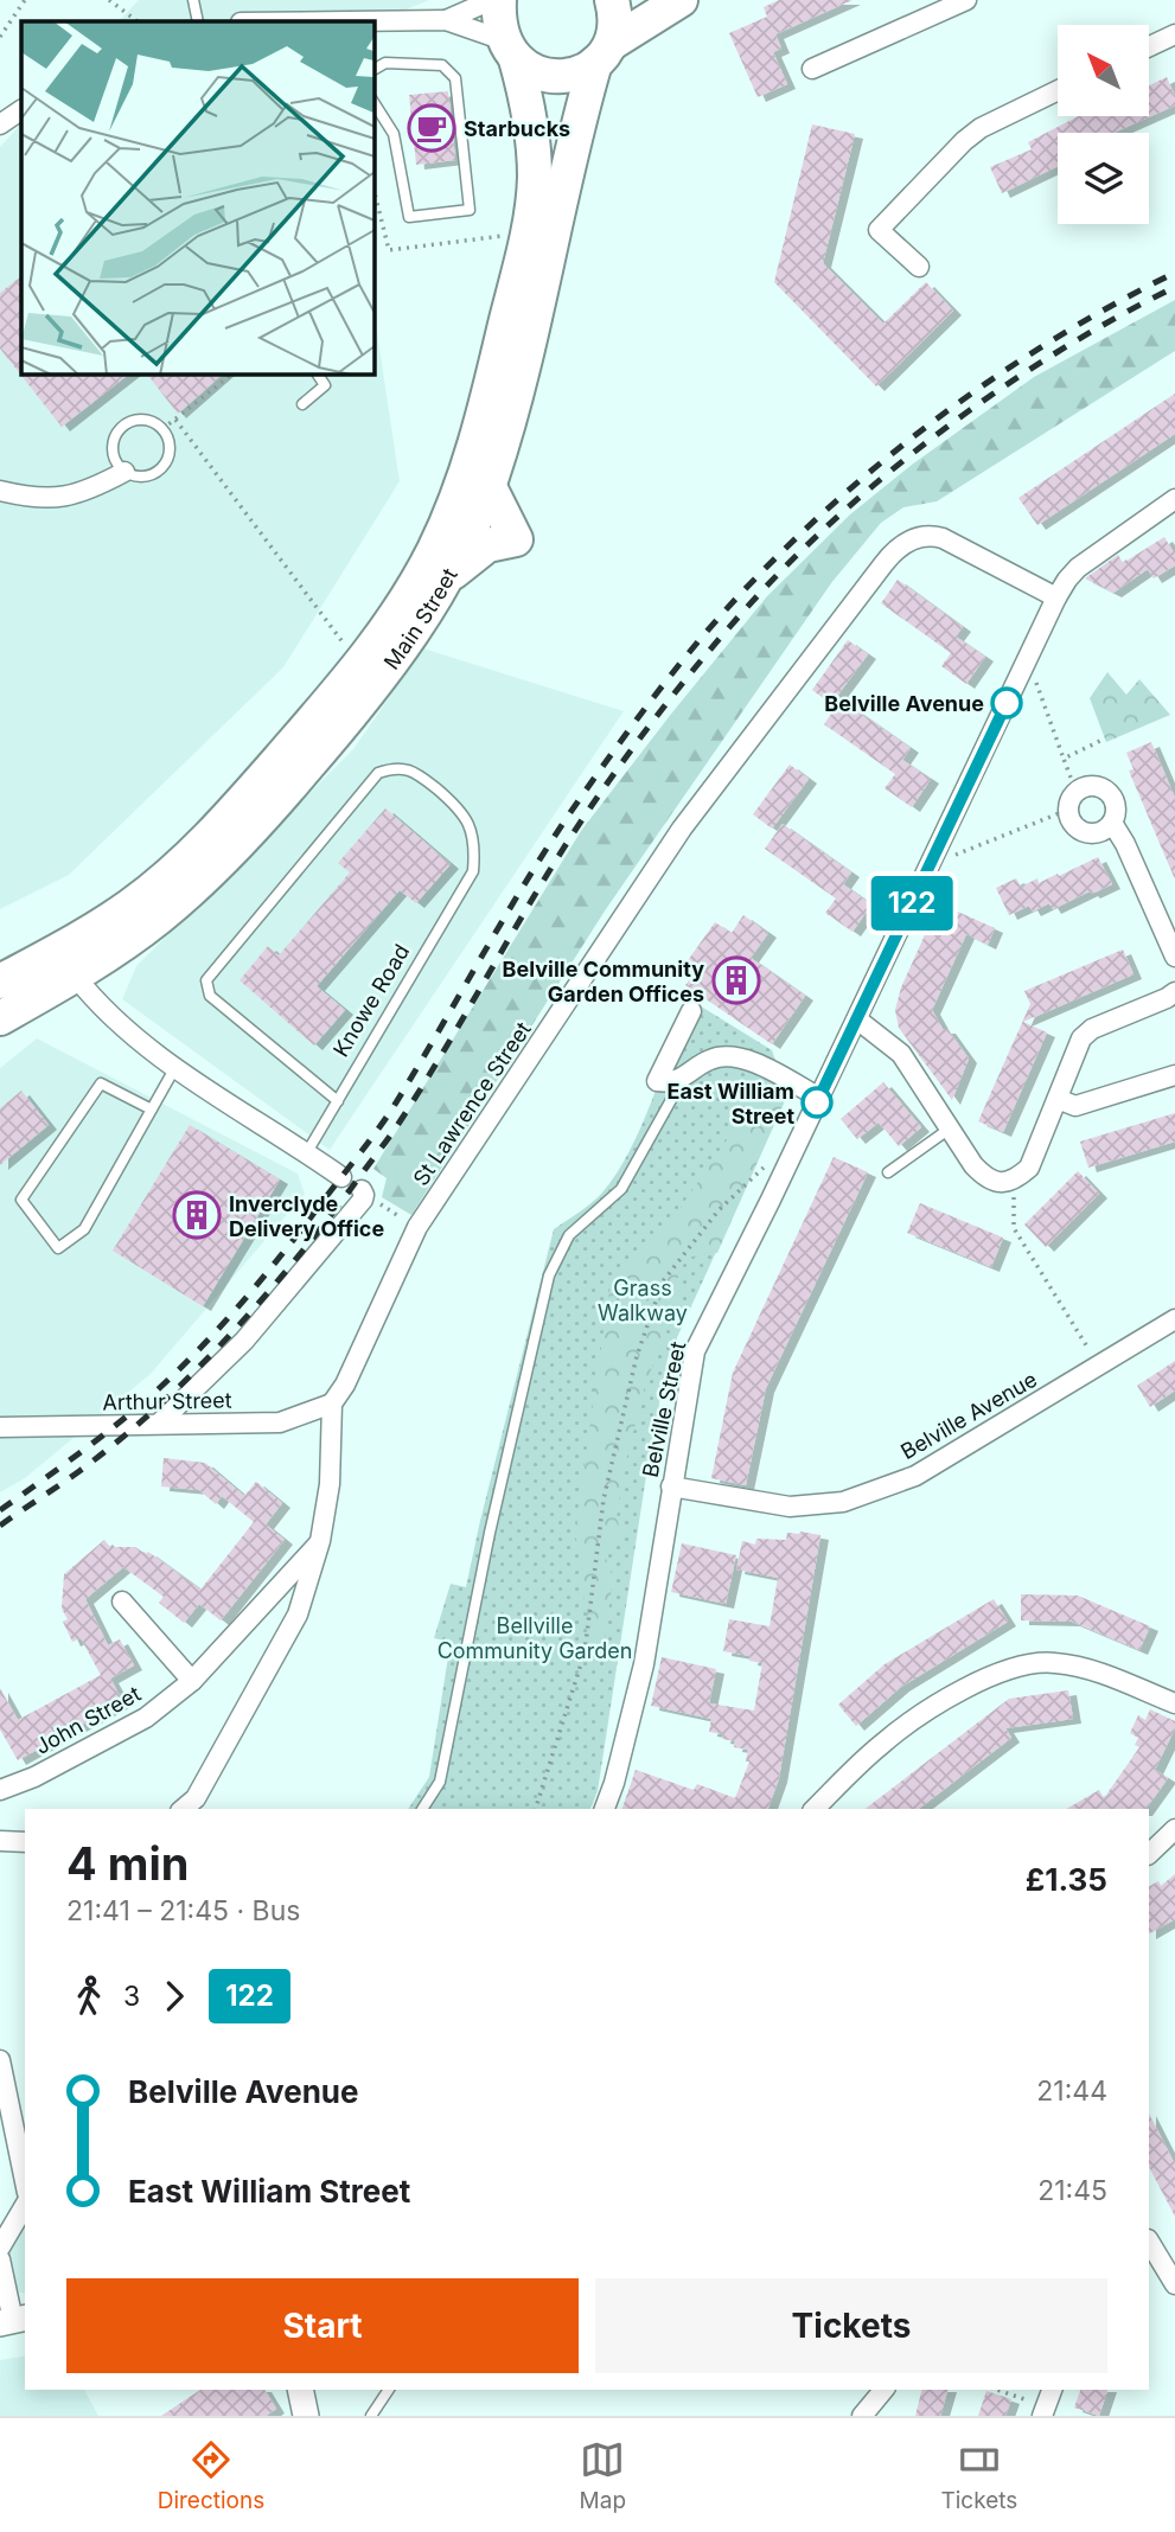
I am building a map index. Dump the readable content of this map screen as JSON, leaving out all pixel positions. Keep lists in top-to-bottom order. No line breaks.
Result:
{"streets":{"highway":["Main Street"],"street":["St Lawrence Street","Arthur Street","Belville Street","Belville Avenue","John Street"],"lane":["Knowe Road"]},"crossings":[["St Lawrence Street","Arthur Street"],["St Lawrence Street","Belville Street"],["St Lawrence Street","John Street"],["Belville Street","Belville Avenue"]],"parks":["Grass Walkway","Bellville Community Garden"],"places":{"cafe":["Starbucks"],"other":["Belville Avenue","East William Street"],"building":["Belville Community Garden Offices","Inverclyde Delivery Office"]},"lines":["bus line 122"],"north":"top left","page":{"on_map":"122","heading":["4 min","21:41 – 21:45 · Bus","£1.35"],"legs":["3","122"],"list":[{"name":"Belville Avenue","value":"21:44"},{"name":"East William Street","value":"21:45"}],"buttons":["Start","Tickets"],"tabs":["Directions","Map","Tickets"]}}
